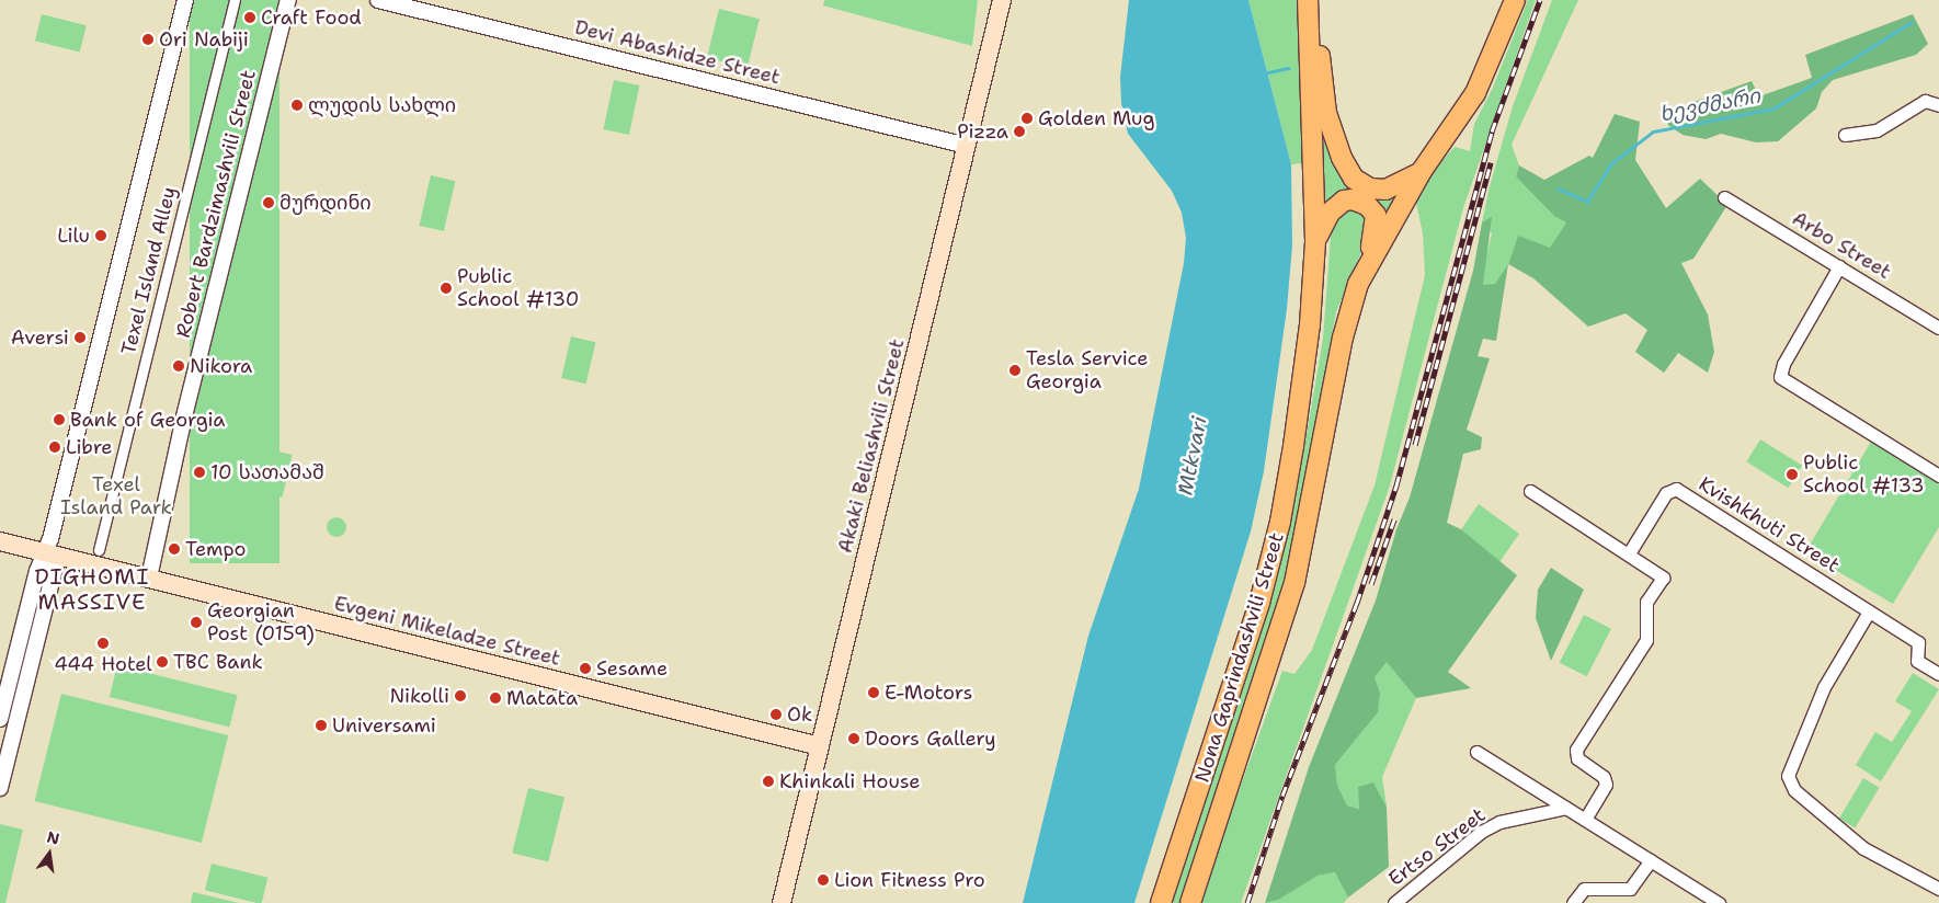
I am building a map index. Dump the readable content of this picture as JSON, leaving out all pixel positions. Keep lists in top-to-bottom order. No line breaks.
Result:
{"streets":{"main road":["Akaki Beliashvili Street","Evgeni Mikeladze Street","Nona Gaprindashvili Street"],"street":["Devi Abashidze Street","Robert Bardzimashvili Street","Arbo Street","Texel Island Alley","Kvishkhuti Street","Ertso Street"]},"crossings":[["Devi Abashidze Street","Akaki Beliashvili Street"],["Robert Bardzimashvili Street","Evgeni Mikeladze Street"],["Akaki Beliashvili Street","Evgeni Mikeladze Street"]],"districts":["DIGHOMI MASSIVE"],"water":["ხევძმარი","Mtkvari"],"parks":["Texel Island Park"],"places":["Craft Food","Ori Nabiji","ლუდის სახლი","Golden Mug","Pizza","მურდინი","Lilu","Public School #130","Aversi","Nikora","Tesla Service Georgia","Bank of Georgia","Libre","10 სათამაშ","Public School #133","Tempo","Georgian Post (0159)","444 Hotel","TBC Bank","Sesame","E-Motors","Nikolli","Matata","Ok","Universami","Doors Gallery","Khinkali House","Lion Fitness Pro"],"north":"top"}
